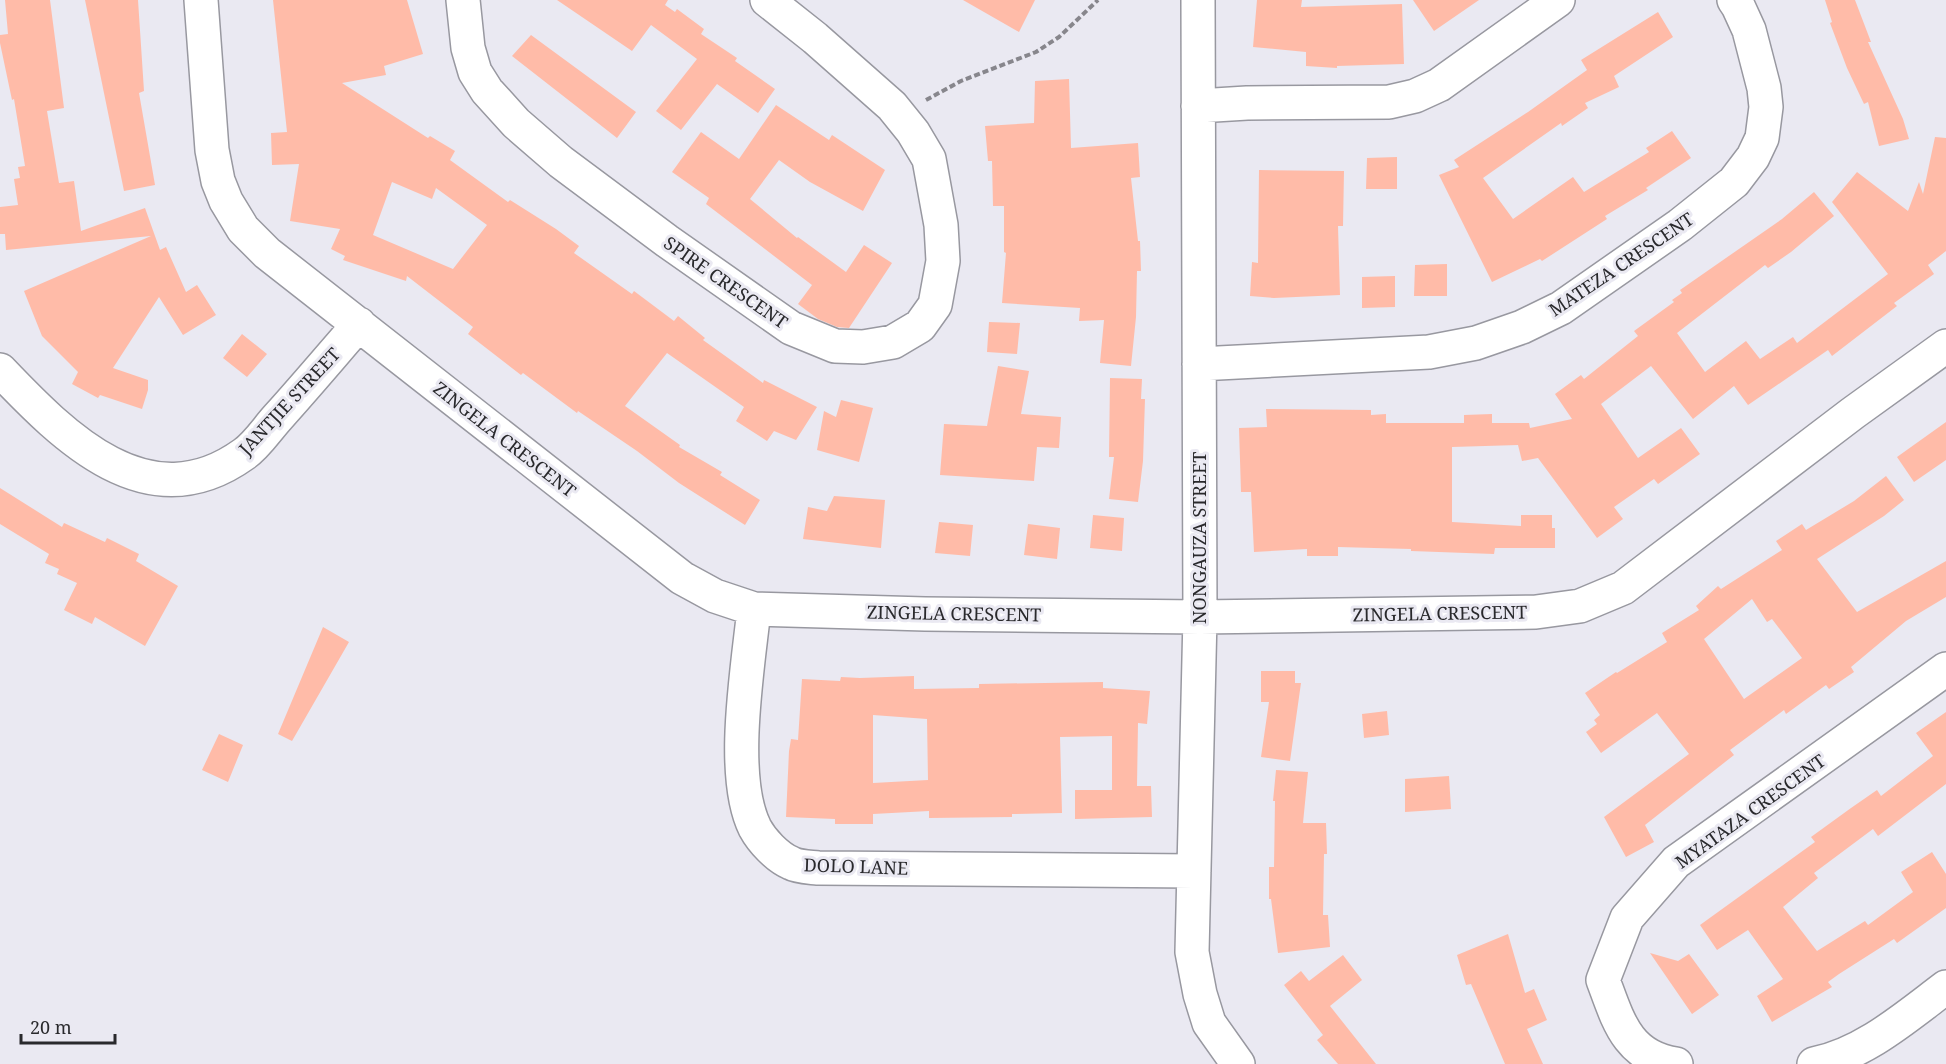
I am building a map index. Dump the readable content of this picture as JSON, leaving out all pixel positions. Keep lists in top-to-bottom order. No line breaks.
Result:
{"streets":{"street":["MATEZA CRESCENT","SPIRE CRESCENT","JANTJIE STREET","ZINGELA CRESCENT","NONGAUZA STREET","MYATAZA CRESCENT","DOLO LANE"]},"crossings":[["MATEZA CRESCENT","NONGAUZA STREET"],["JANTJIE STREET","ZINGELA CRESCENT"],["ZINGELA CRESCENT","NONGAUZA STREET"],["ZINGELA CRESCENT","DOLO LANE"],["NONGAUZA STREET","DOLO LANE"]],"scale_bar":"20 m"}
